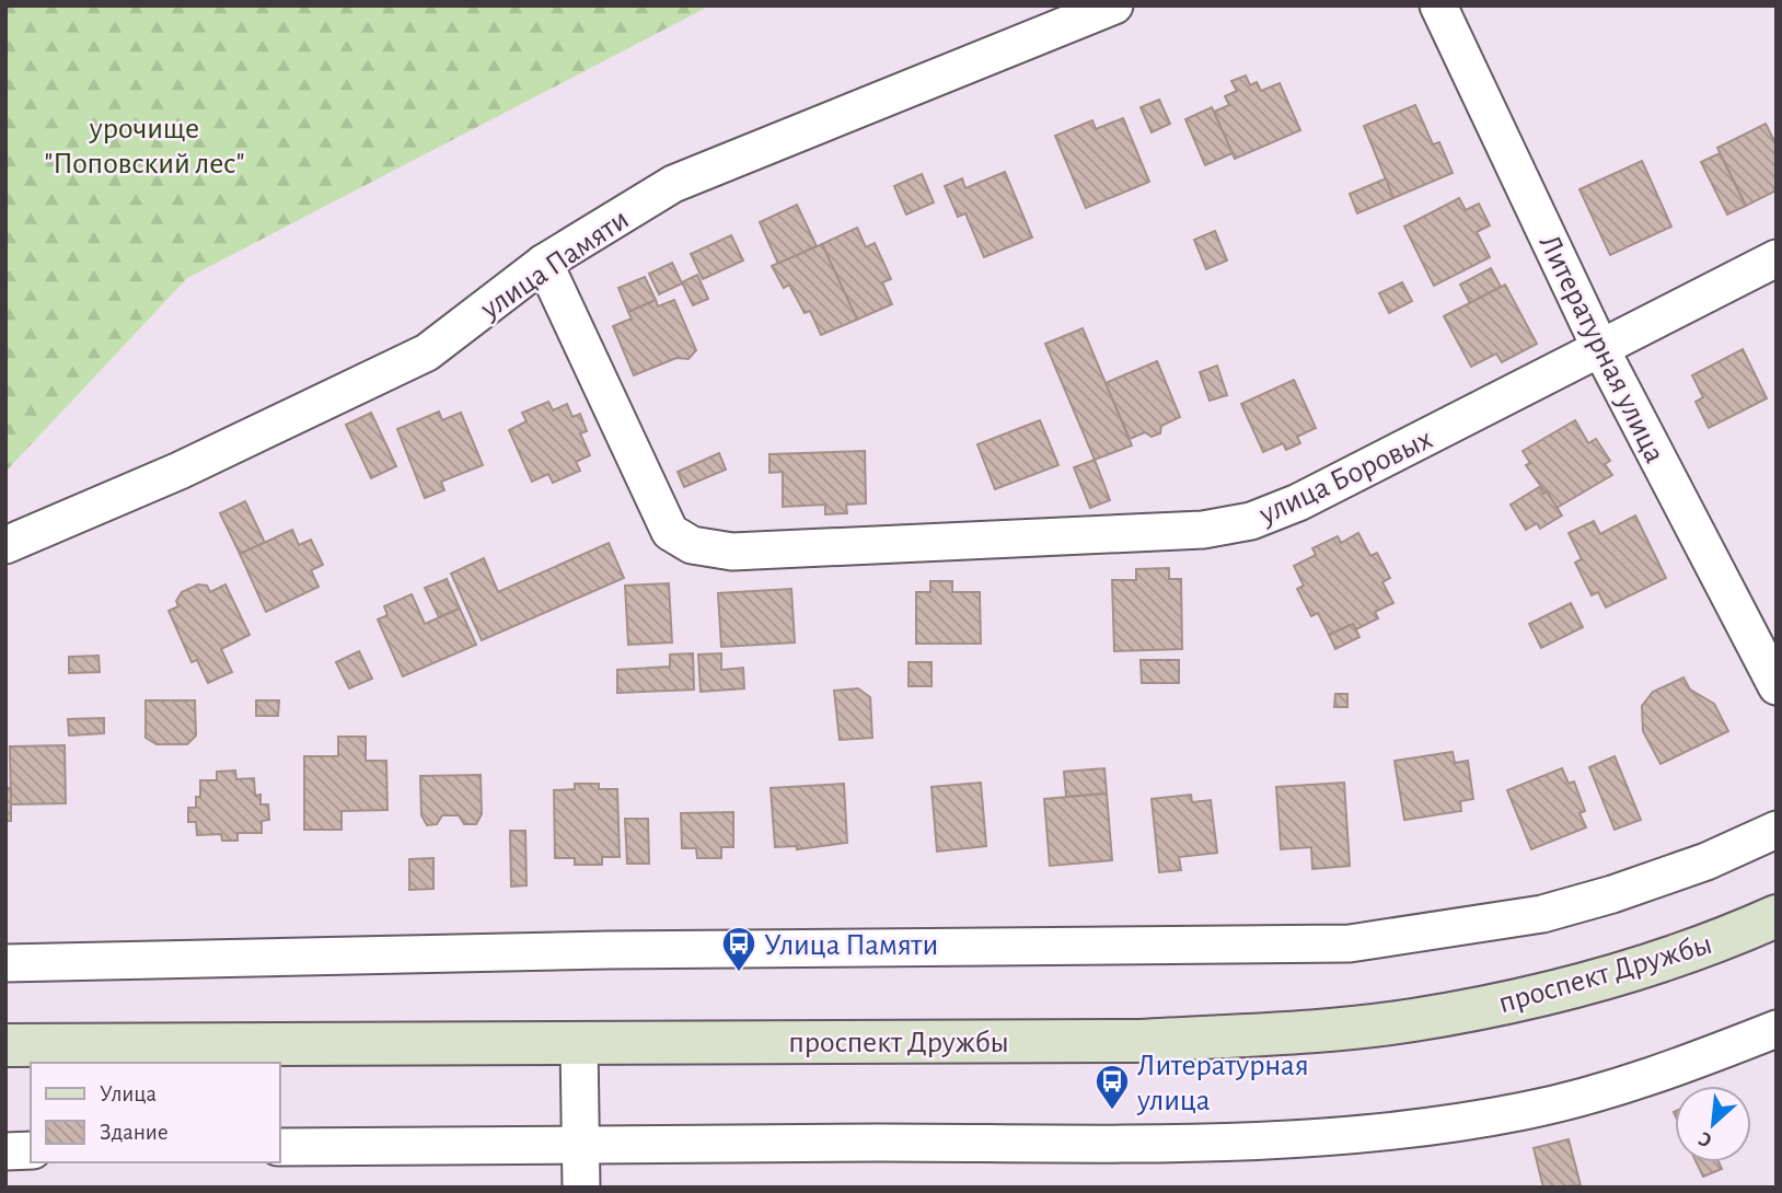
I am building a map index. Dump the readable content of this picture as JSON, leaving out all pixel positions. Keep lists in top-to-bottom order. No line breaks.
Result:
{"streets":{"main road":["проспект Дружбы"],"street":["улица Памяти","Литературная улица","улица Боровых"]},"crossings":[["улица Памяти","улица Боровых"],["Литературная улица","улица Боровых"]],"parks":["урочище \"Поповский лес\""],"places":{"bus stop":["Улица Памяти","Литературная улица"]},"legend":["Улица","Здание"],"north":"bottom left"}
